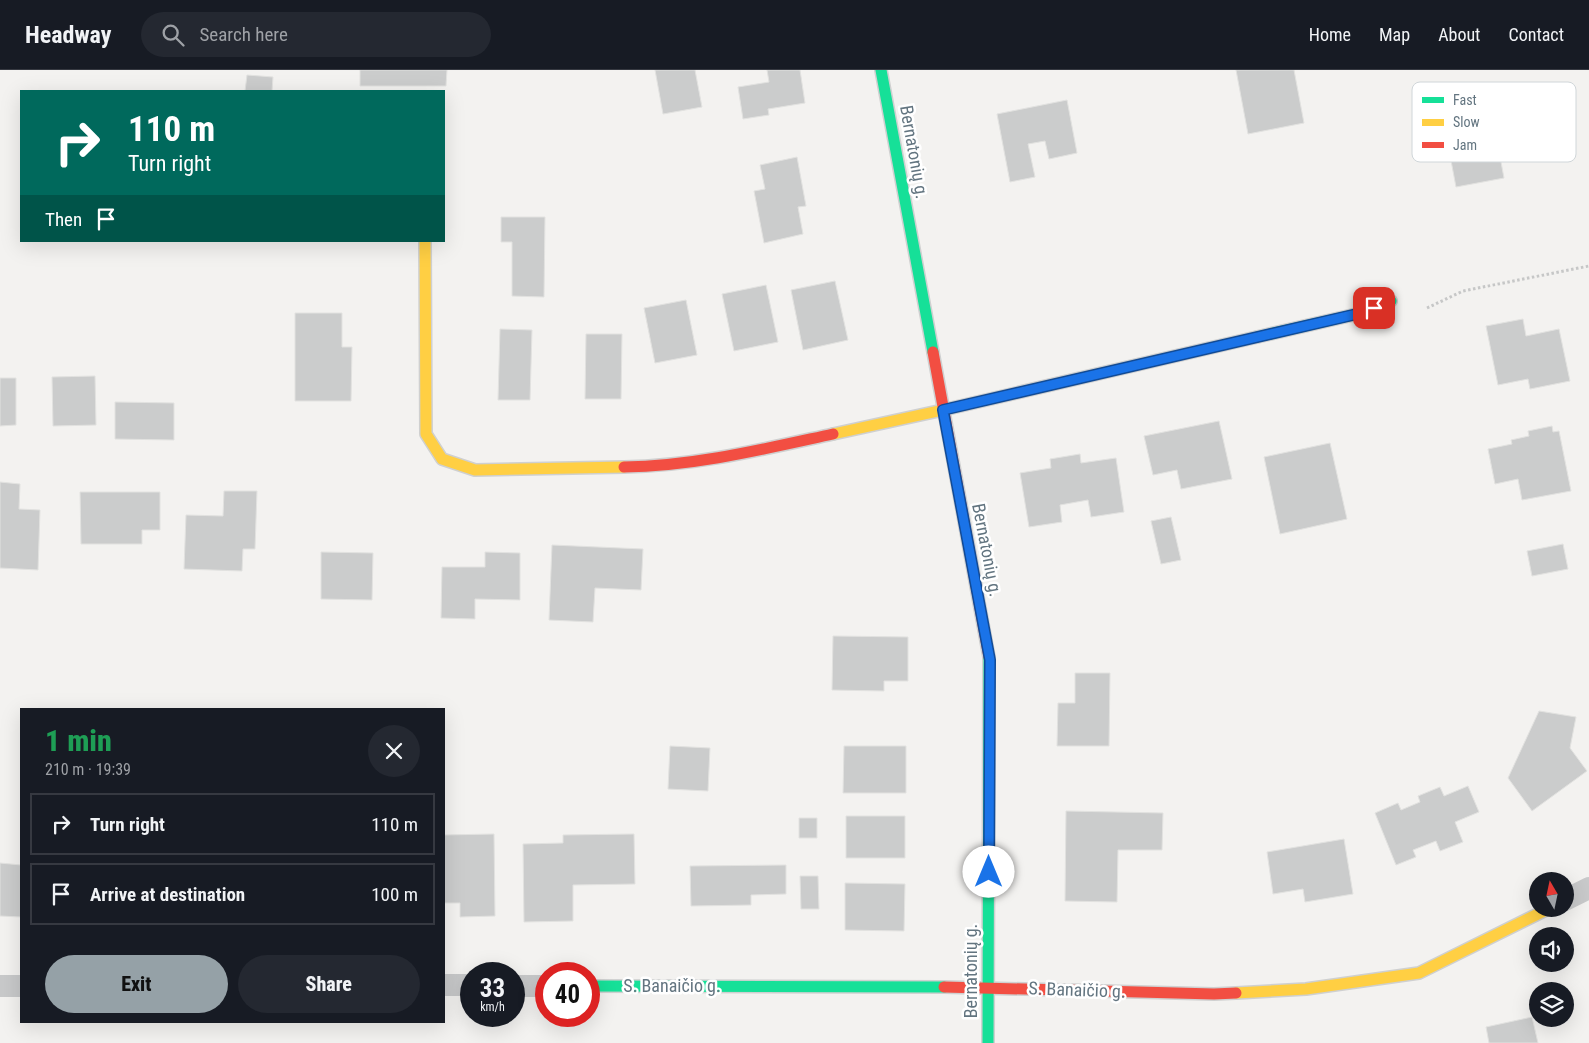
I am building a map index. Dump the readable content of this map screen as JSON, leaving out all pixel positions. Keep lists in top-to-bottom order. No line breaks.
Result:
{"streets":{"street":["Bernatonių g.","S. Banaičio g."]},"crossings":[["Bernatonių g.","S. Banaičio g."]],"legend":["Fast","Slow","Jam"],"north":"top","page":{"header":"Headway","search":"Search here","nav":["Home","Map","About","Contact"],"turn":["110 m","Turn right"],"then":"Then","heading":["1 min","210 m · 19:39"],"list":[{"name":"Turn right","value":"110 m"},{"name":"Arrive at destination","value":"100 m"}],"buttons":["Exit","Share"],"speed":"33 km/h","limit":"40"}}
